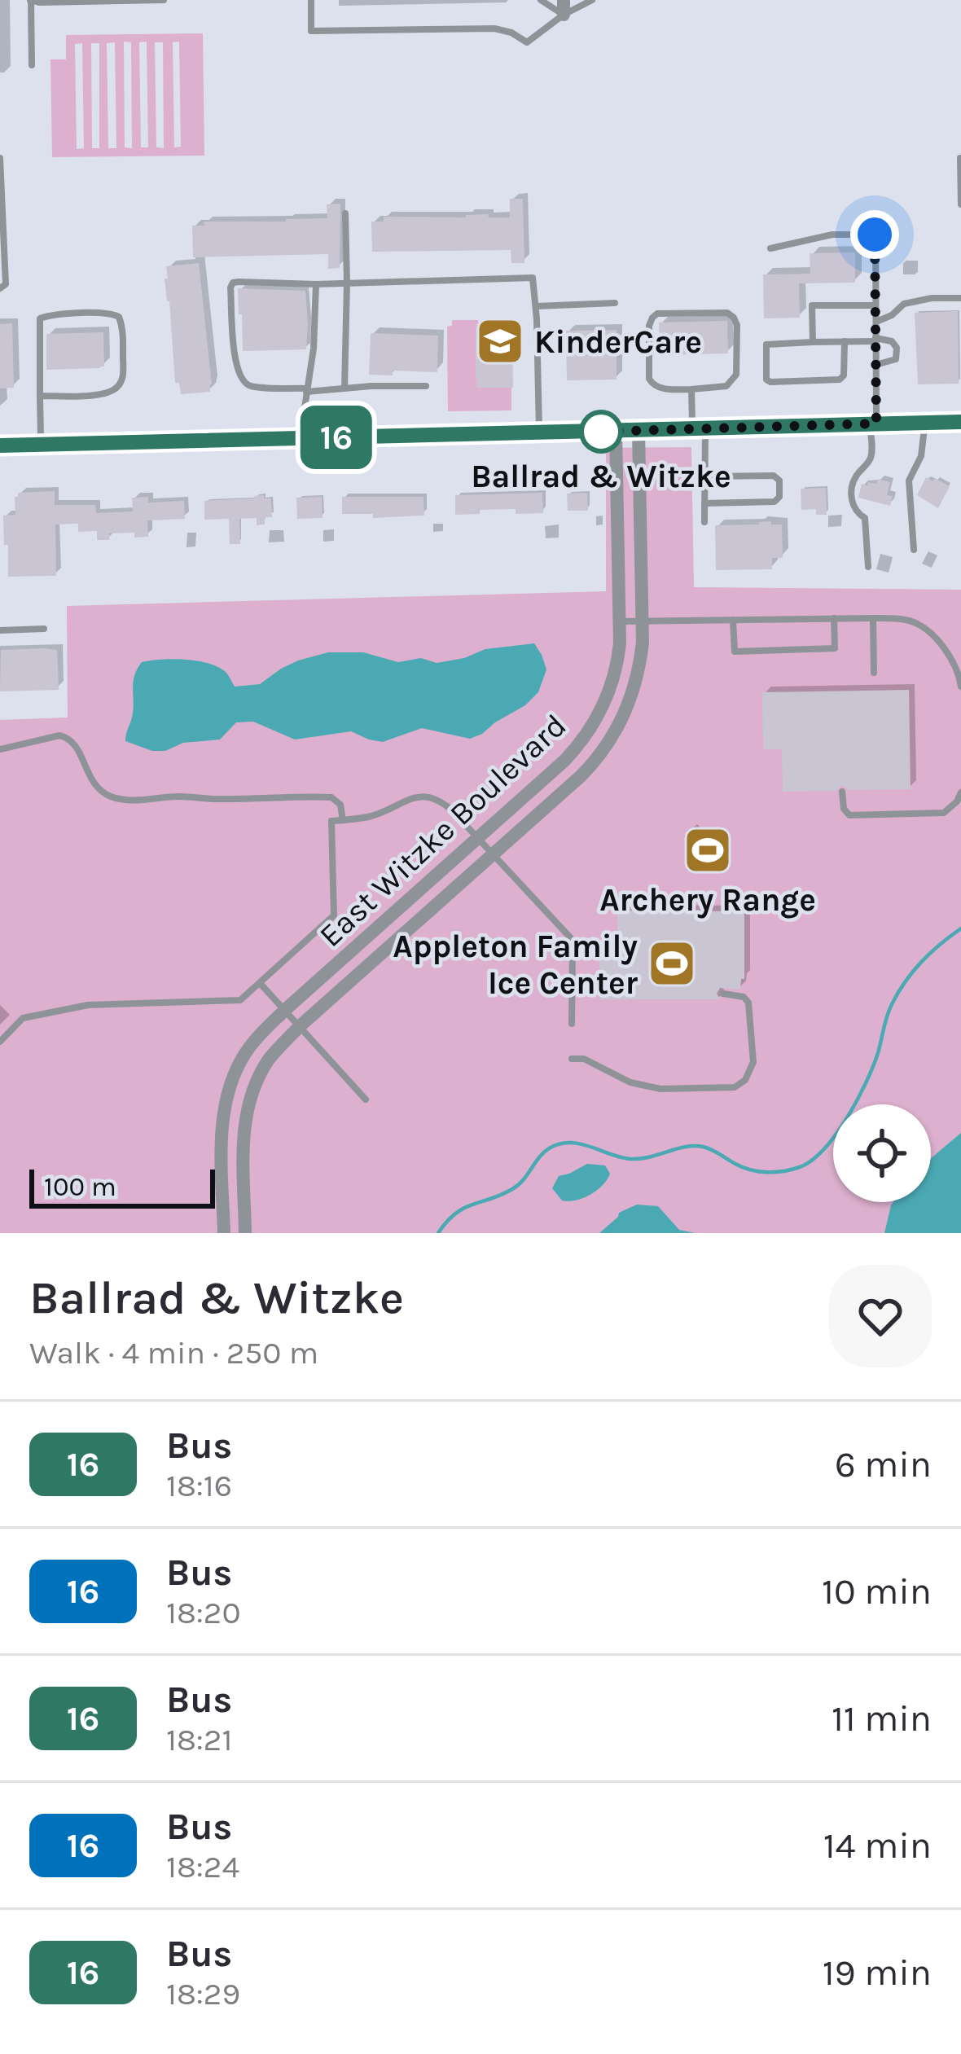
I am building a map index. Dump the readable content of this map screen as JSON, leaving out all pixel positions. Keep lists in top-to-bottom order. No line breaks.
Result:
{"streets":{"street":["East Witzke Boulevard"]},"places":{"school or university":["KinderCare"],"other":["Ballrad & Witzke"],"sports":["Archery Range","Appleton Family Ice Center"]},"lines":["bus line 16"],"scale_bar":"100 m","page":{"on_map":"16","scale":"100 m","heading":["Ballrad & Witzke","Walk · 4 min · 250 m"],"list":[{"mark":"16","name":"Bus","note":"18:16","value":"6 min"},{"mark":"16","name":"Bus","note":"18:20","value":"10 min"},{"mark":"16","name":"Bus","note":"18:21","value":"11 min"},{"mark":"16","name":"Bus","note":"18:24","value":"14 min"},{"mark":"16","name":"Bus","note":"18:29","value":"19 min"}]}}
